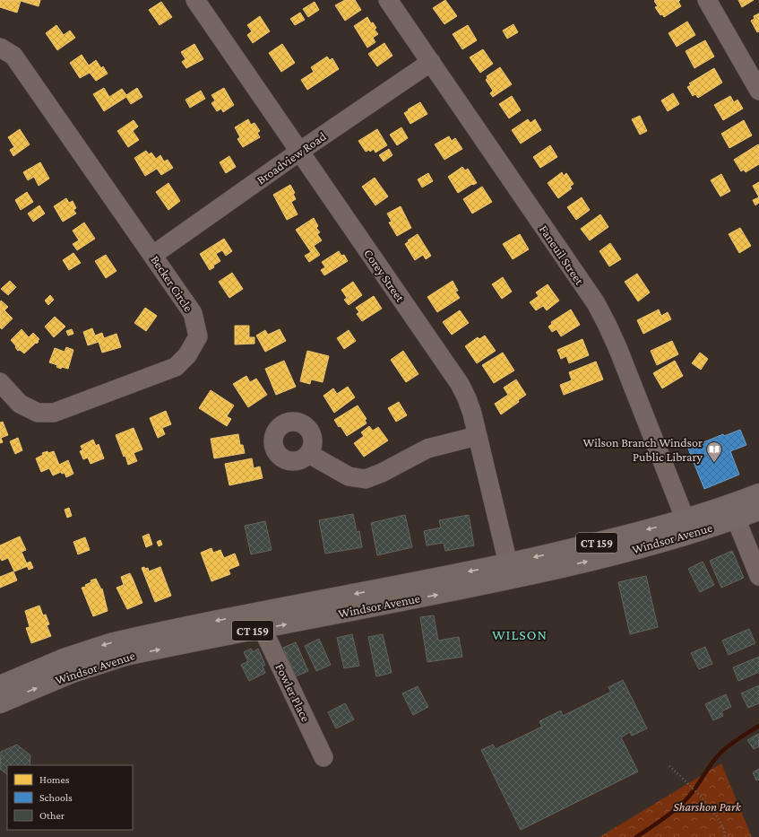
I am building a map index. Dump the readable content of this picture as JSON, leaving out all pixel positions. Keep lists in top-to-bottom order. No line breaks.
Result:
{"streets":{"main road":["Windsor Avenue","CT 159"],"street":["Broadview Road","Faneuil Street","Corey Street","Becker Circle","Fowler Place"]},"crossings":[["Broadview Road","Faneuil Street"],["Broadview Road","Corey Street"],["Broadview Road","Becker Circle"],["Faneuil Street","Windsor Avenue"],["Corey Street","Windsor Avenue"],["Windsor Avenue","Fowler Place"]],"districts":["WILSON"],"parks":["Sharshon Park"],"places":{"library":["Wilson Branch Windsor Public Library"]},"legend":["Homes","Schools","Other"]}
